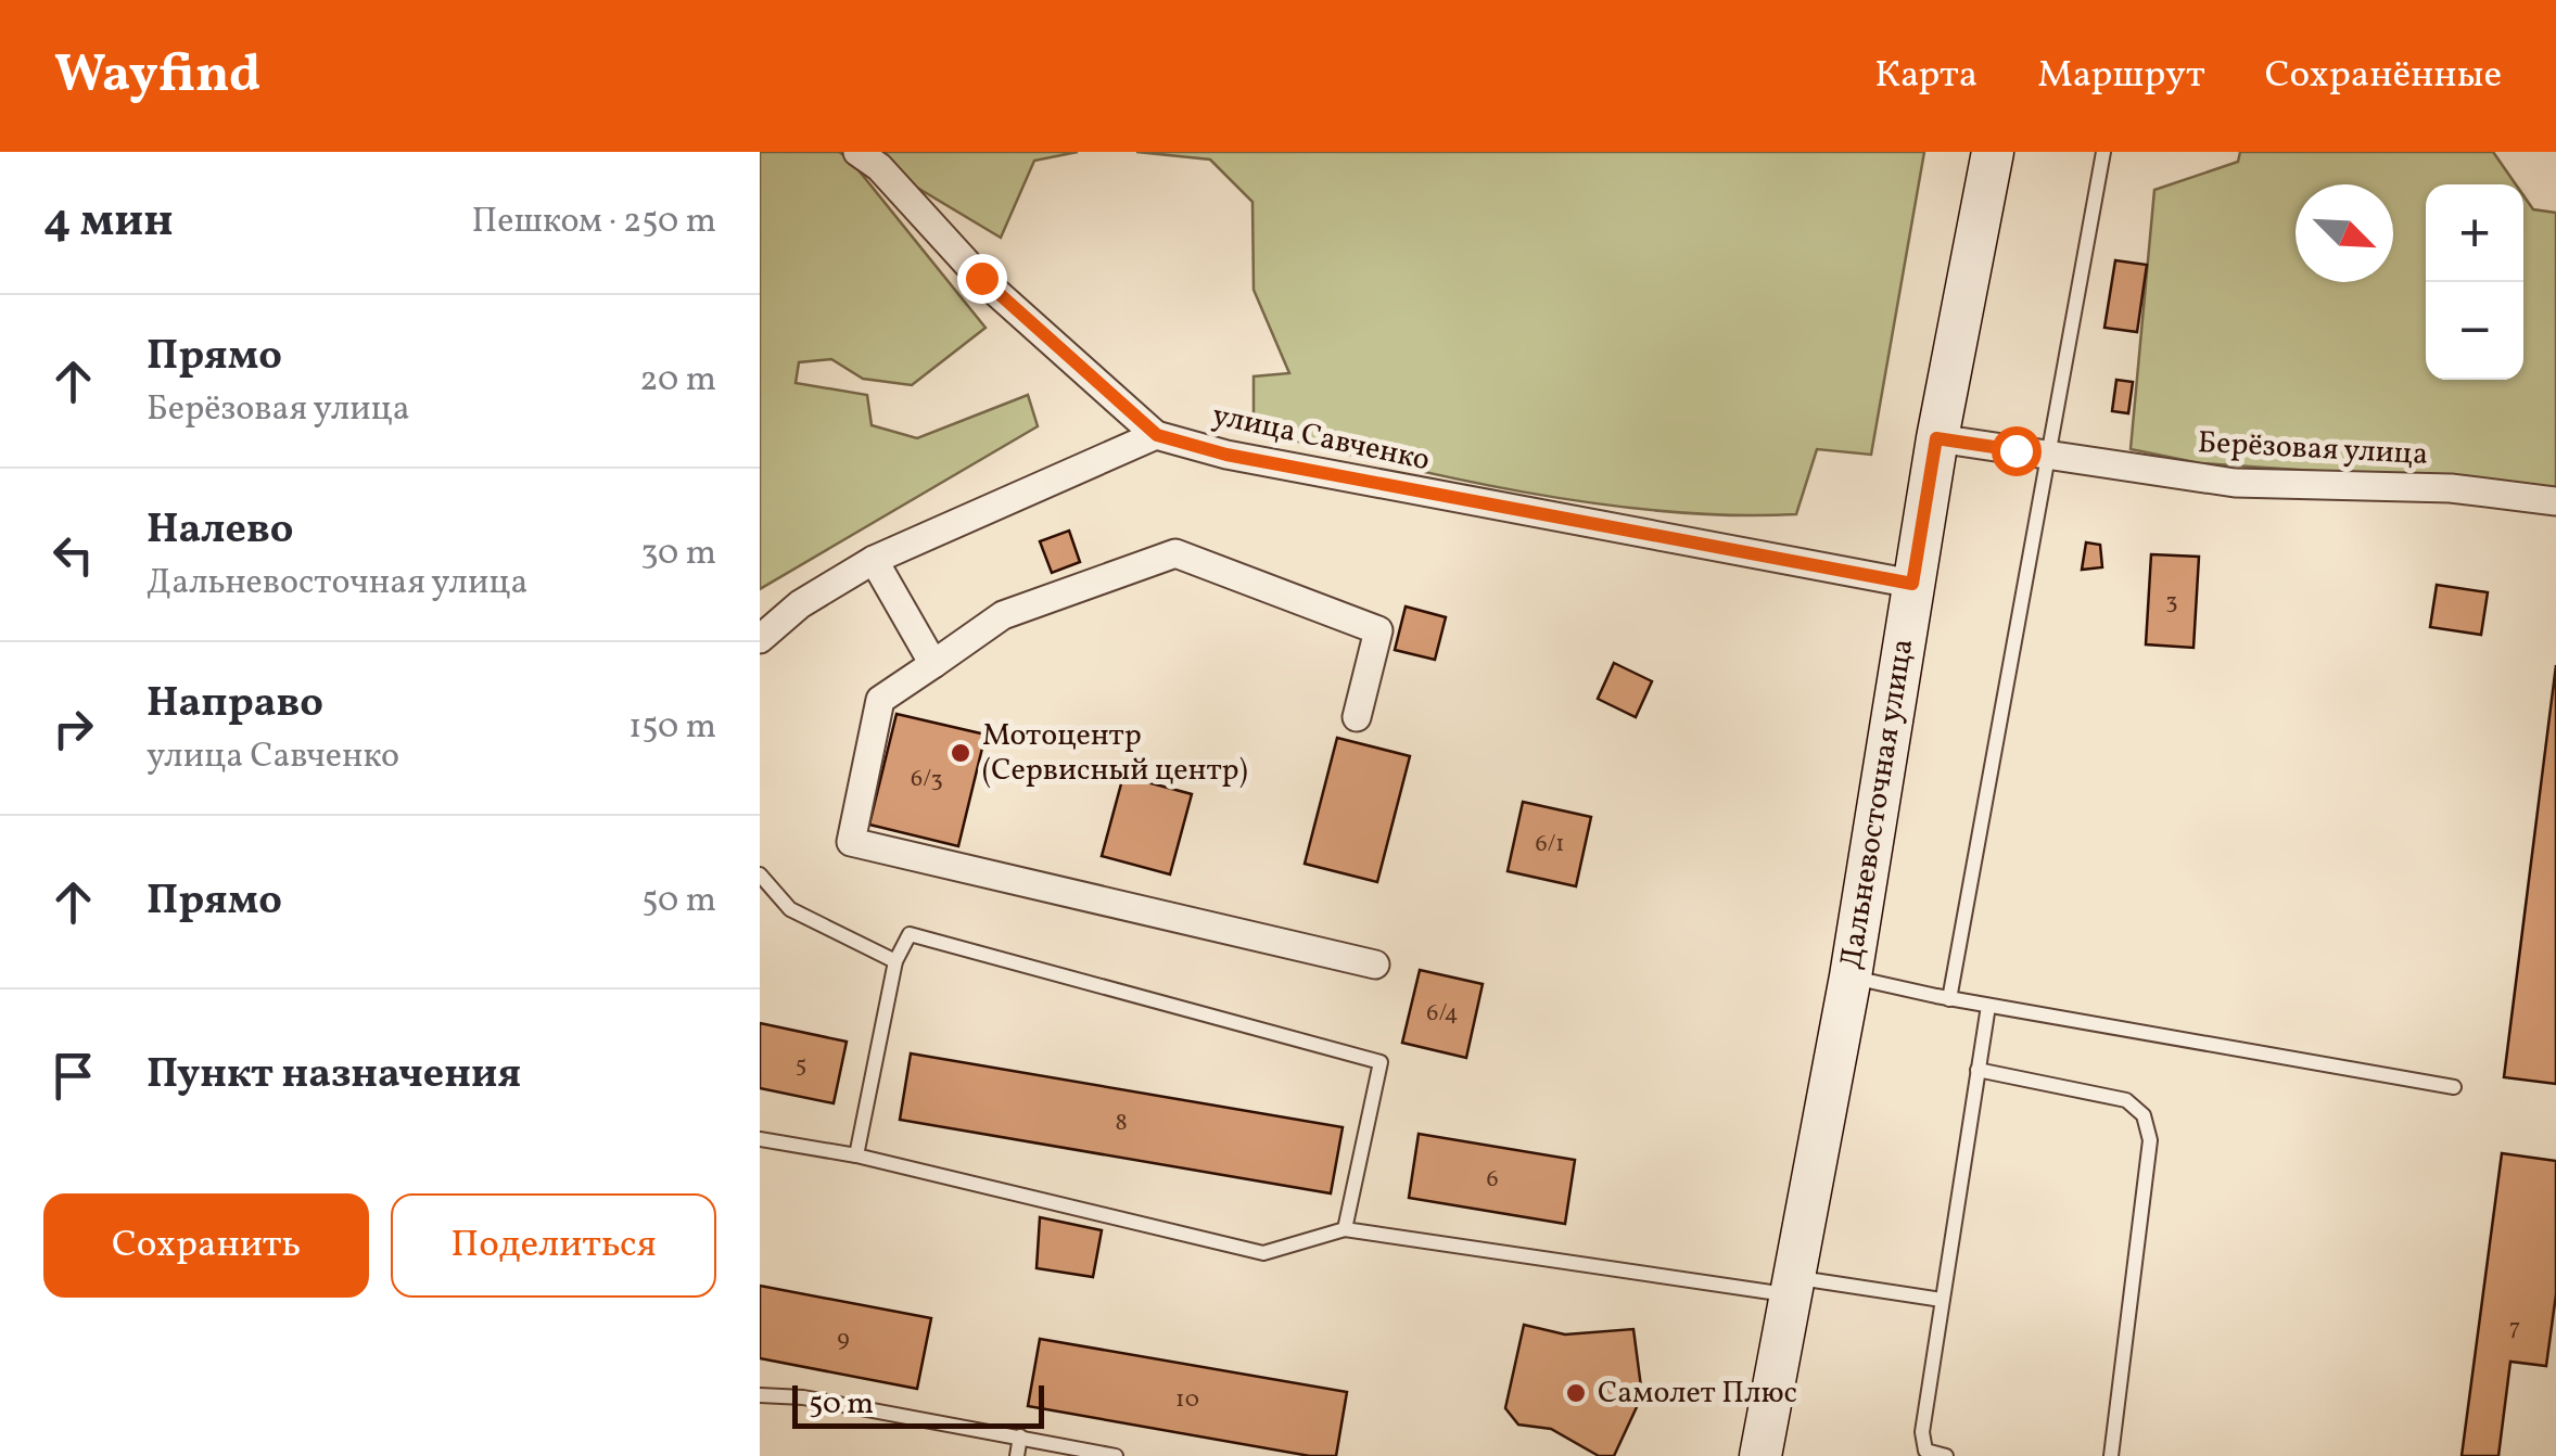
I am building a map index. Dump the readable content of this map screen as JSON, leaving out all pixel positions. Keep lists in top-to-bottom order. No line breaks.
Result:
{"streets":{"main road":["Дальневосточная улица"],"street":["улица Савченко","Берёзовая улица"]},"crossings":[["улица Савченко","Дальневосточная улица"],["Берёзовая улица","Дальневосточная улица"]],"places":["Мотоцентр (Сервисный центр)","Самолет Плюс"],"house_numbers":["3","6/3","6/1","6/4","5","8","6","7","9","10"],"scale_bar":"50 m","north":"bottom right","page":{"header":"Wayfind","nav":["Карта","Маршрут","Сохранённые"],"heading":["4 мин","Пешком · 250 m"],"map_buttons":["+","−"],"list":[["Прямо","Берёзовая улица","20 m"],["Налево","Дальневосточная улица","30 m"],["Направо","улица Савченко","150 m"],["Прямо","50 m"],"Пункт назначения"],"buttons":["Сохранить","Поделиться"],"scale":"50 m"}}
